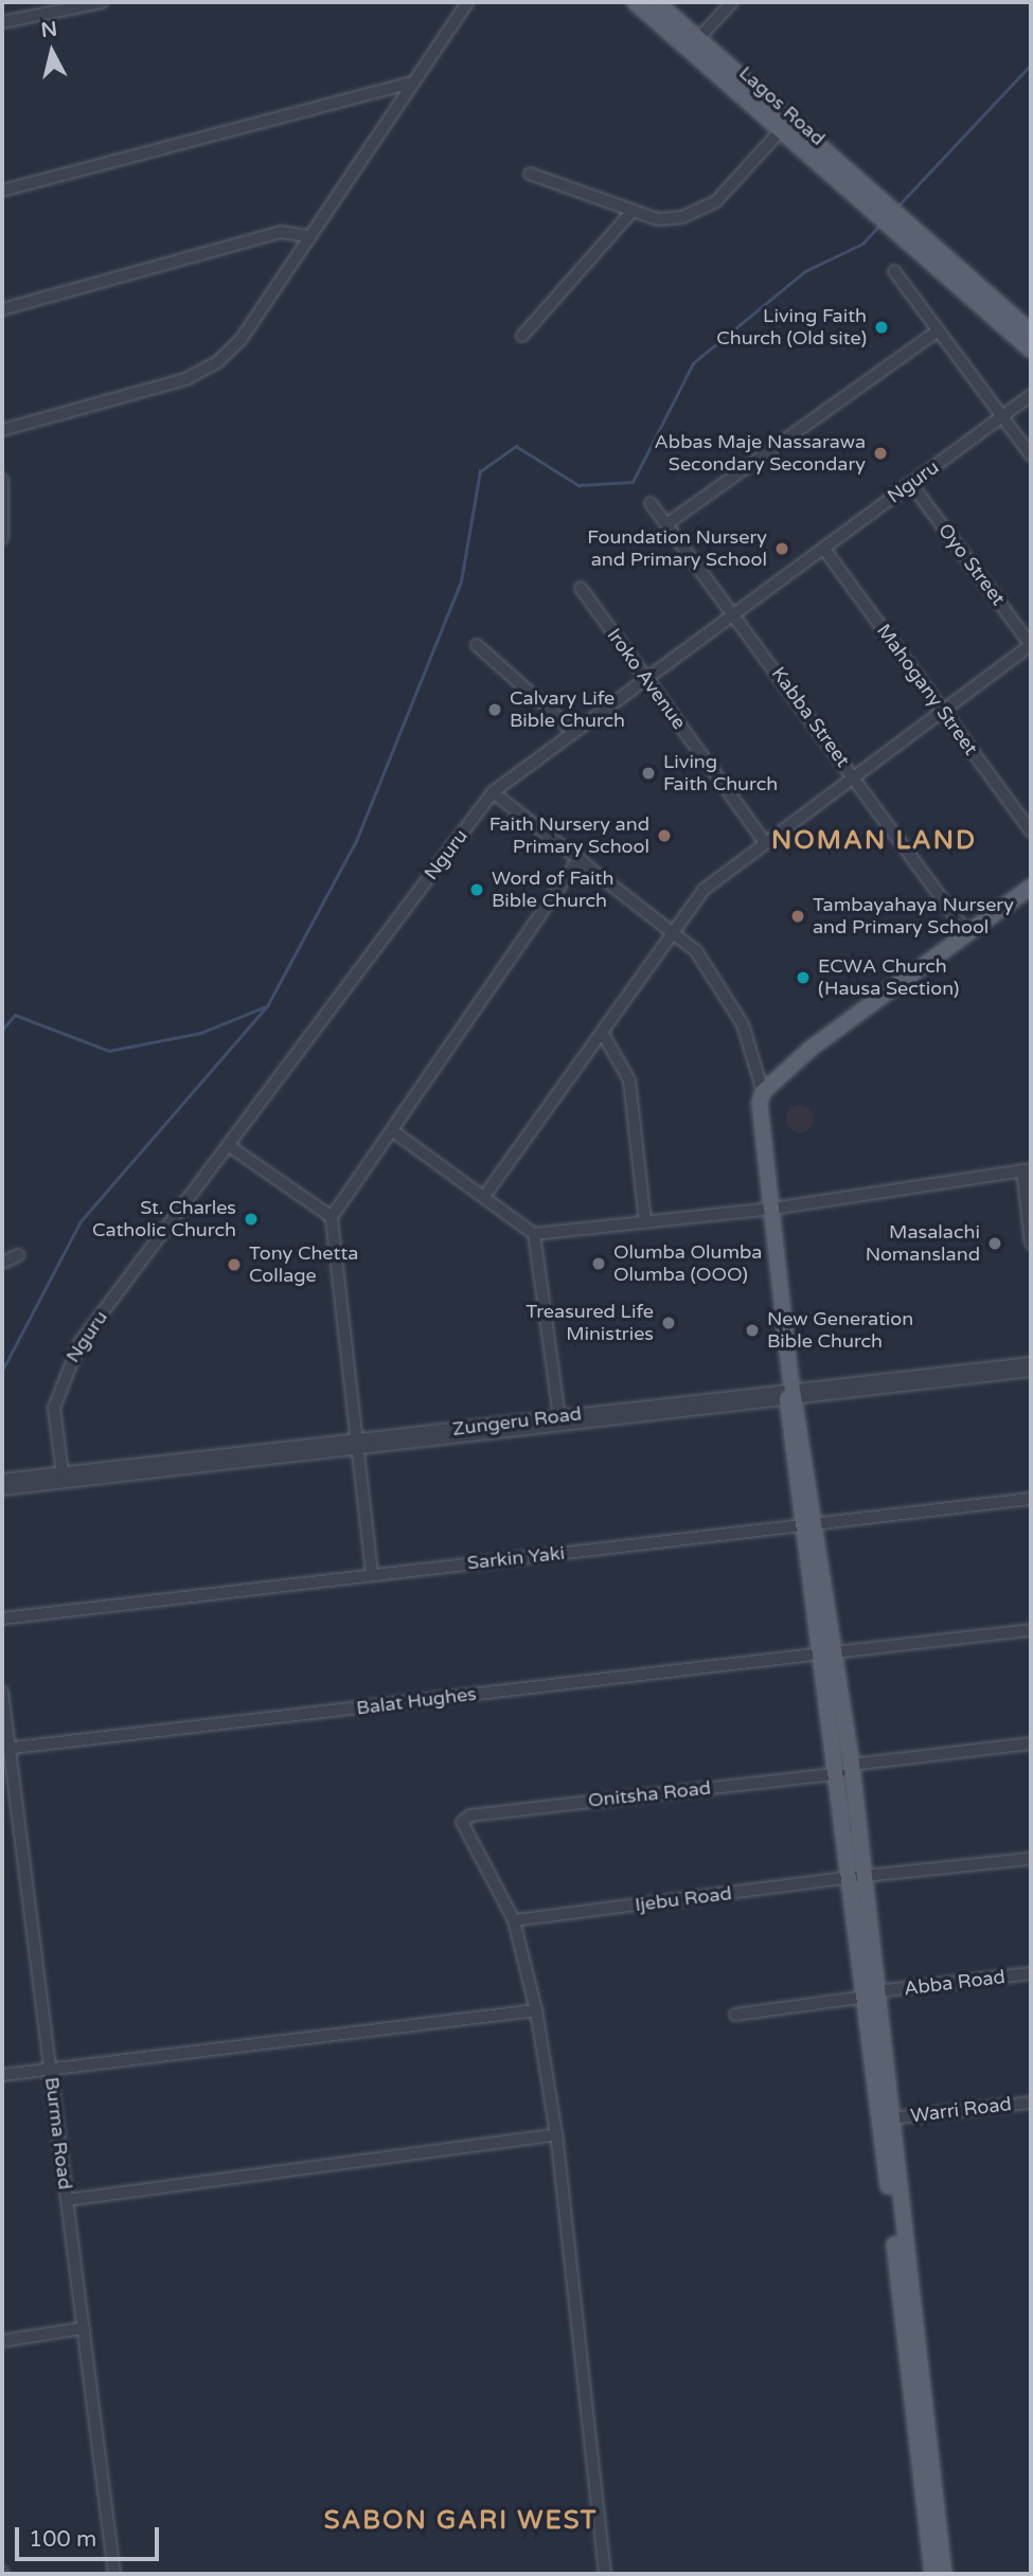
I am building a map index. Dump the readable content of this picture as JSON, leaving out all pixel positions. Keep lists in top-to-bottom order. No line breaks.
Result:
{"streets":{"main road":["Lagos Road"],"street":["Nguru","Oyo Street","Iroko Avenue","Mahogany Street","Kabba Street","Zungeru Road","Sarkin Yaki","Balat Hughes","Onitsha Road","Ijebu Road","Abba Road","Warri Road","Burma Road"]},"crossings":[["Nguru","Oyo Street"],["Nguru","Iroko Avenue"],["Nguru","Mahogany Street"],["Nguru","Kabba Street"],["Nguru","Zungeru Road"],["Balat Hughes","Burma Road"],["Onitsha Road","Ijebu Road"]],"districts":["NOMAN LAND","SABON GARI WEST"],"places":["Living Faith Church (Old site)","Abbas Maje Nassarawa Secondary Secondary","Foundation Nursery and Primary School","Calvary Life Bible Church","Living Faith Church","Faith Nursery and Primary School","Word of Faith Bible Church","Tambayahaya Nursery and Primary School","ECWA Church (Hausa Section)","St. Charles Catholic Church","Masalachi Nomansland","Olumba Olumba Olumba (OOO)","Tony Chetta Collage","Treasured Life Ministries","New Generation Bible Church"],"scale_bar":"100 m","north":"top"}
